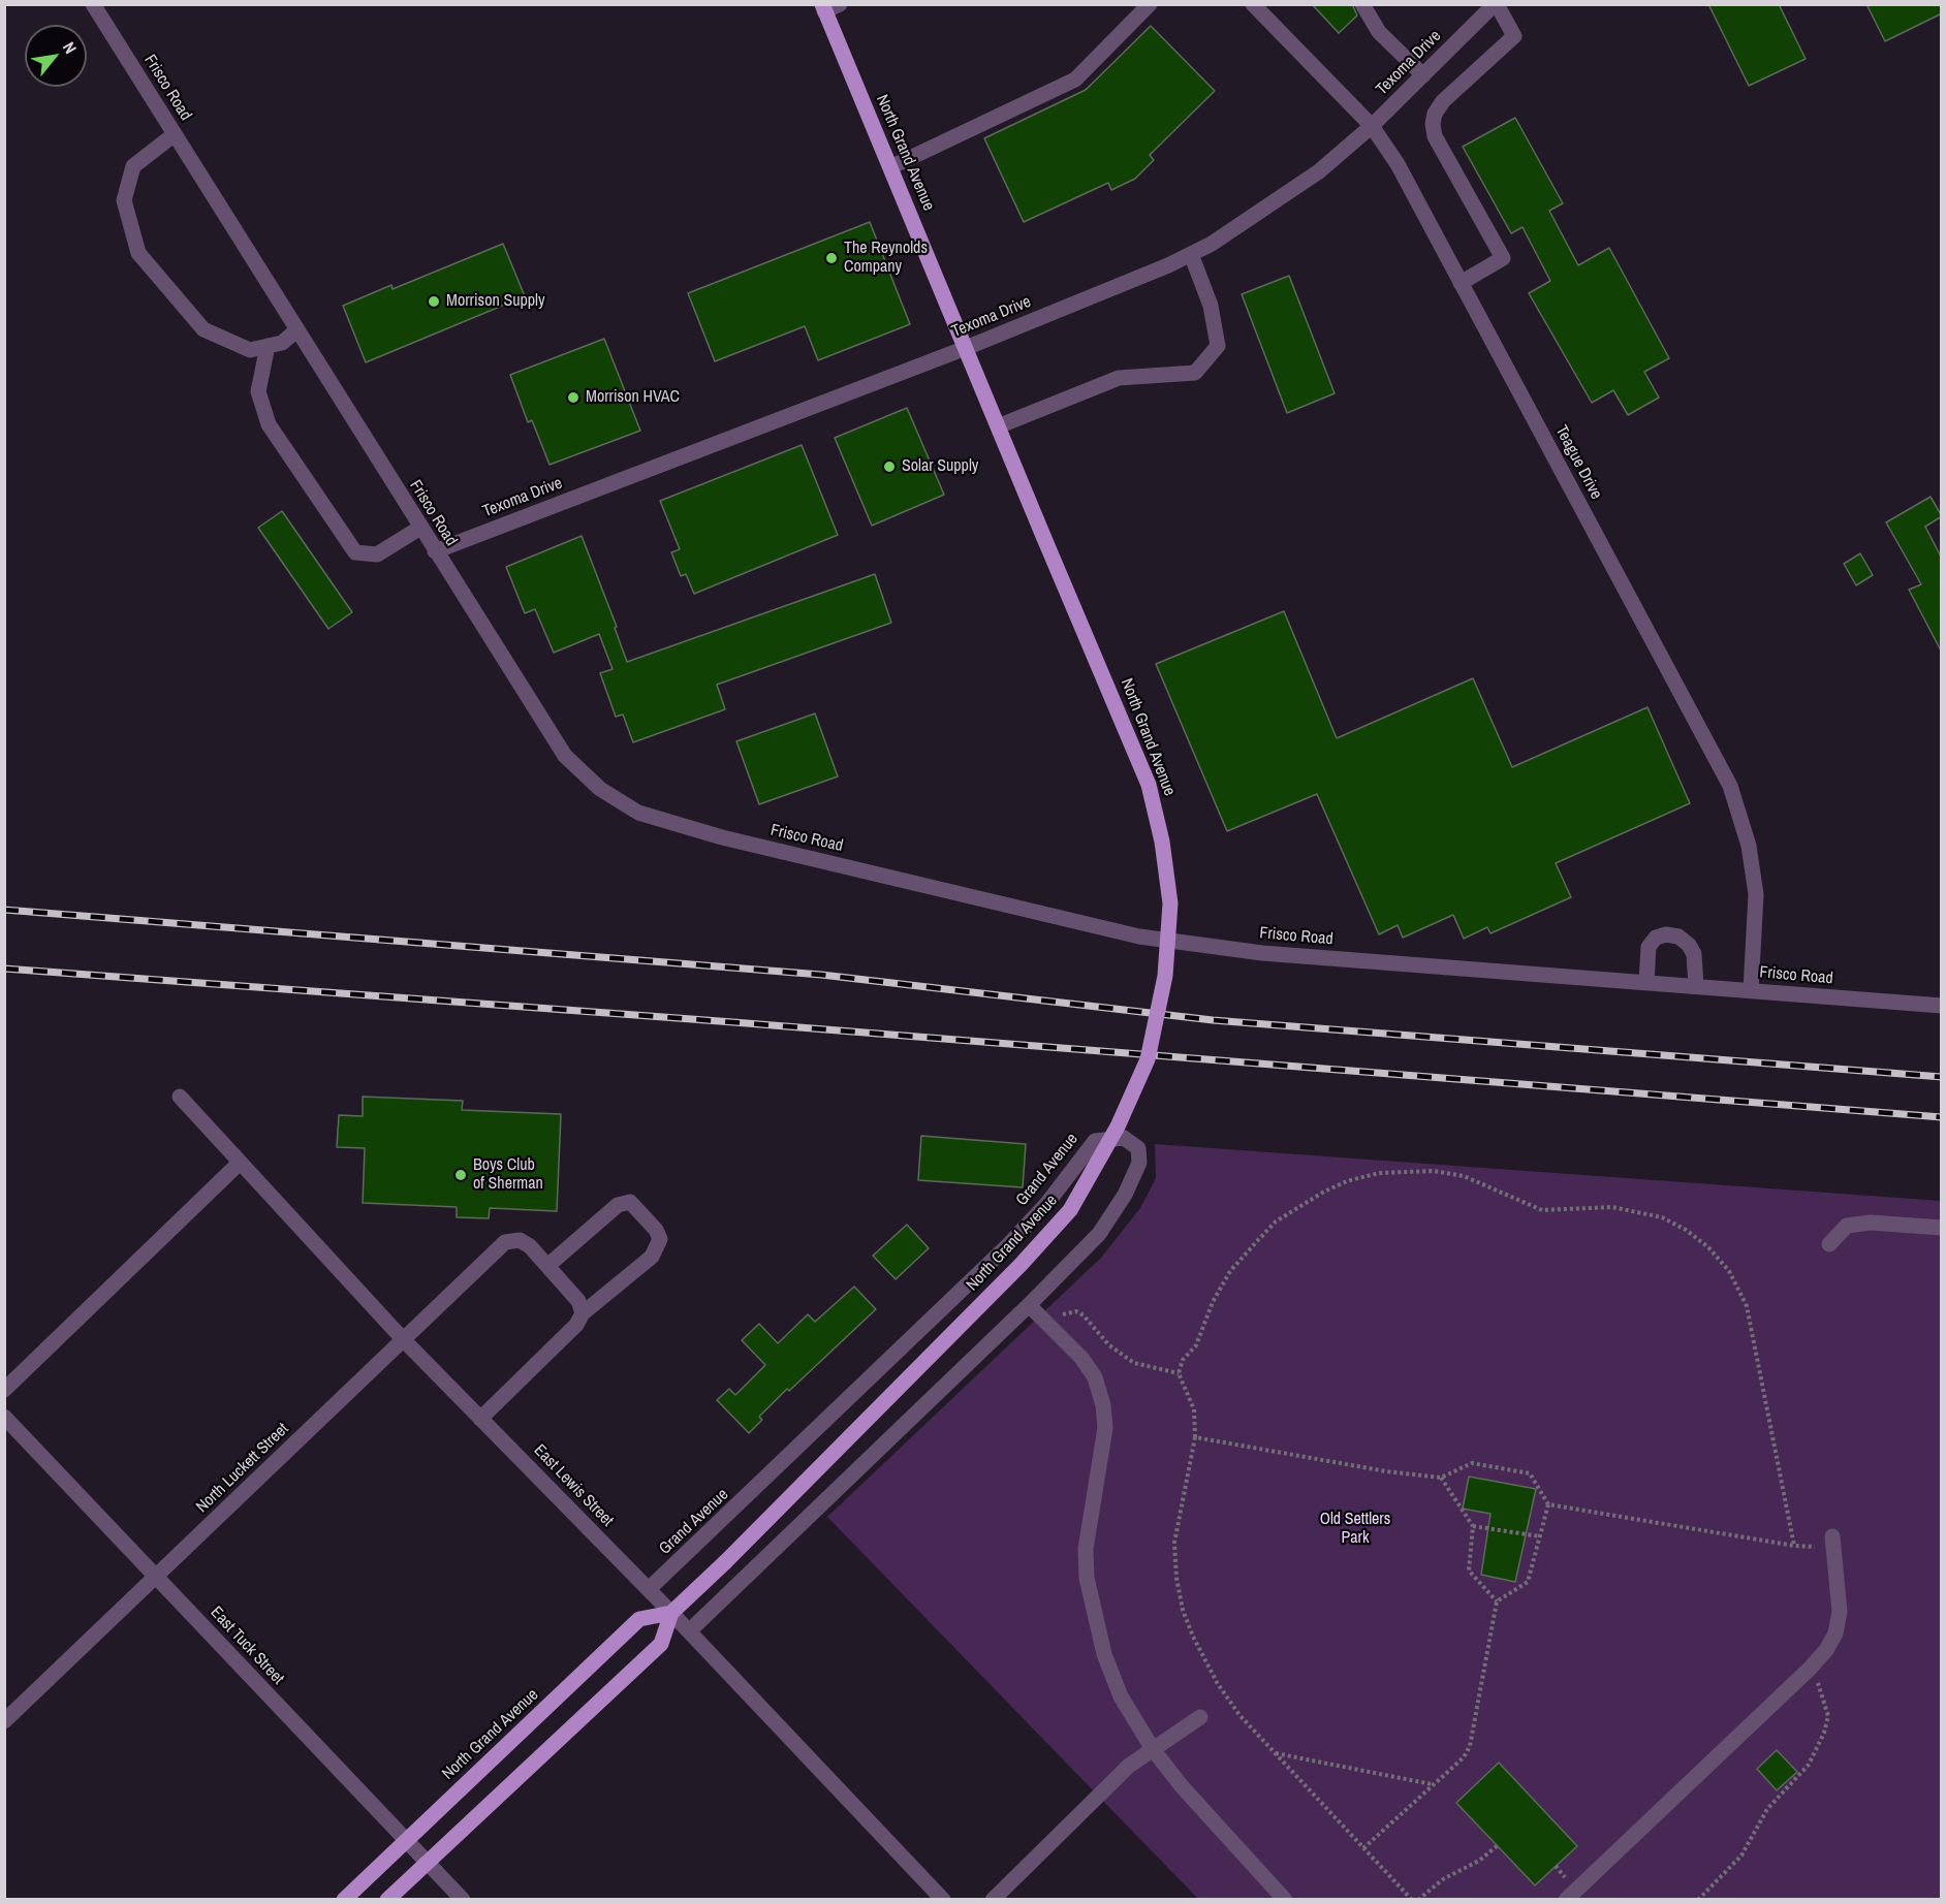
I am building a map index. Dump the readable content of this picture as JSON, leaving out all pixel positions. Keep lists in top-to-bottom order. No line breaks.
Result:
{"streets":{"main road":["North Grand Avenue"],"street":["Texoma Drive","Frisco Road","Teague Drive","Grand Avenue","North Luckett Street","East Lewis Street","East Tuck Street"]},"crossings":[["Texoma Drive","Frisco Road"],["Texoma Drive","North Grand Avenue"],["Texoma Drive","Teague Drive"],["Frisco Road","Teague Drive"],["North Grand Avenue","East Lewis Street"],["North Grand Avenue","East Tuck Street"],["Grand Avenue","East Lewis Street"],["North Luckett Street","East Lewis Street"],["North Luckett Street","East Tuck Street"]],"parks":["Old Settlers Park"],"places":["The Reynolds Company","Morrison Supply","Morrison HVAC","Solar Supply","Boys Club of Sherman"],"north":"top right"}
